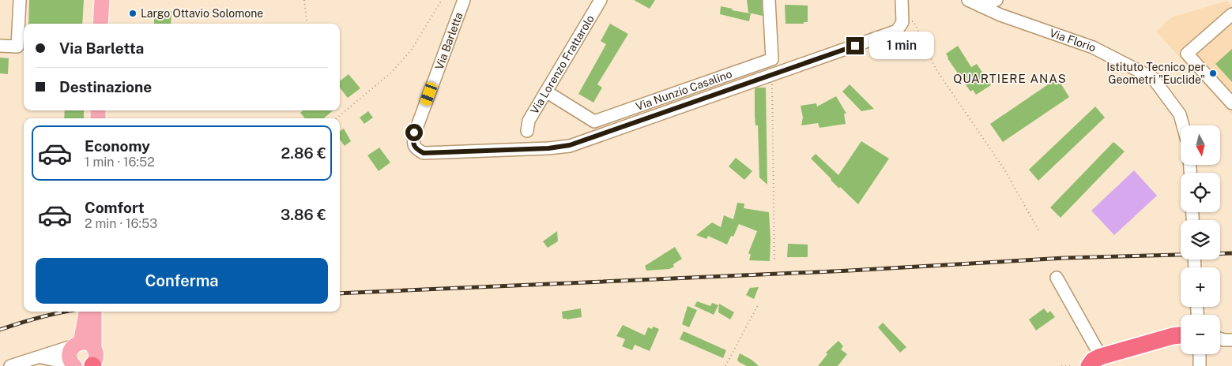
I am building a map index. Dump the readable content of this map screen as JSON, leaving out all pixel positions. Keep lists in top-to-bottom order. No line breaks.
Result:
{"streets":{"street":["Via Barletta","Via Florio","Via Lorenzo Frattarolo","Via Nunzio Casalino"]},"crossings":[["Via Lorenzo Frattarolo","Via Nunzio Casalino"]],"districts":["QUARTIERE ANAS"],"places":["Largo Ottavio Solomone","Istituto Tecnico per Geometri \"Euclide\""],"north":"bottom","page":{"banner":["Via Barletta","Destinazione"],"bubble":"1 min","map_buttons":["+","−"],"list":[{"name":"Economy","note":"1 min · 16:52","value":"2.86 €"},{"name":"Comfort","note":"2 min · 16:53","value":"3.86 €"}],"buttons":"Conferma"}}
